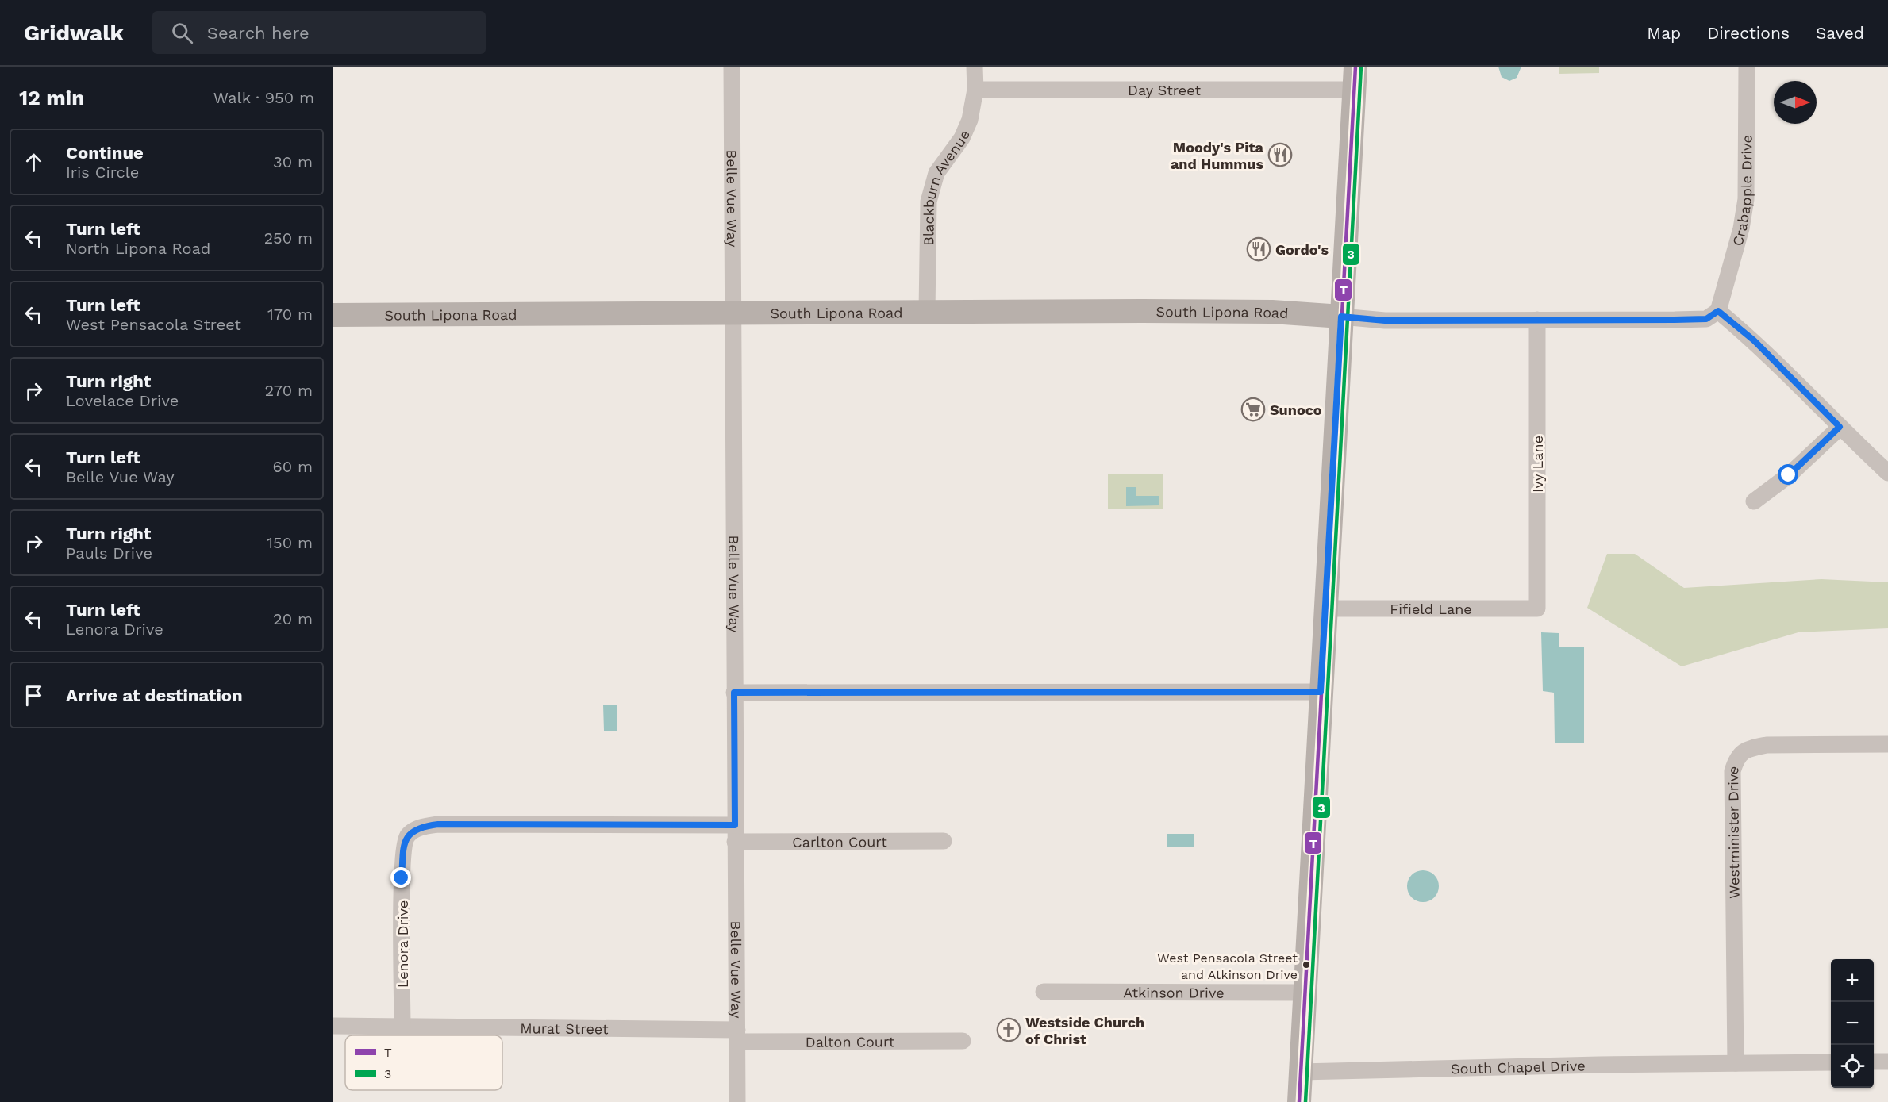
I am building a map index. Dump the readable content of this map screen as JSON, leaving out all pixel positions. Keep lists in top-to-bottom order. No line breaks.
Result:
{"streets":{"main road":["South Lipona Road"],"street":["Day Street","Blackburn Avenue","Crabapple Drive","Belle Vue Way","Ivy Lane","Fifield Lane","Westminister Drive","Carlton Court","Lenora Drive","Atkinson Drive","Murat Street","Dalton Court","South Chapel Drive"]},"crossings":[["Day Street","Blackburn Avenue"],["Blackburn Avenue","South Lipona Road"],["Belle Vue Way","South Lipona Road"],["Belle Vue Way","Carlton Court"],["Belle Vue Way","Lenora Drive"],["Belle Vue Way","Murat Street"],["Belle Vue Way","Dalton Court"],["Ivy Lane","Fifield Lane"],["Westminister Drive","South Chapel Drive"],["Lenora Drive","Murat Street"],["Murat Street","Dalton Court"]],"places":{"restaurant":["Moody's Pita and Hummus","Gordo's"],"supermarket":["Sunoco"],"other":["West Pensacola Street and Atkinson Drive"],"church":["Westside Church of Christ"]},"lines":["transit line T","transit line 3"],"legend":["T","3"],"north":"right","page":{"header":"Gridwalk","search":"Search here","nav":["Map","Directions","Saved"],"heading":["12 min","Walk · 950 m"],"list":[["Continue","Iris Circle","30 m"],["Turn left","North Lipona Road","250 m"],["Turn left","West Pensacola Street","170 m"],["Turn right","Lovelace Drive","270 m"],["Turn left","Belle Vue Way","60 m"],["Turn right","Pauls Drive","150 m"],["Turn left","Lenora Drive","20 m"],"Arrive at destination"],"map_buttons":["+","−"]}}
